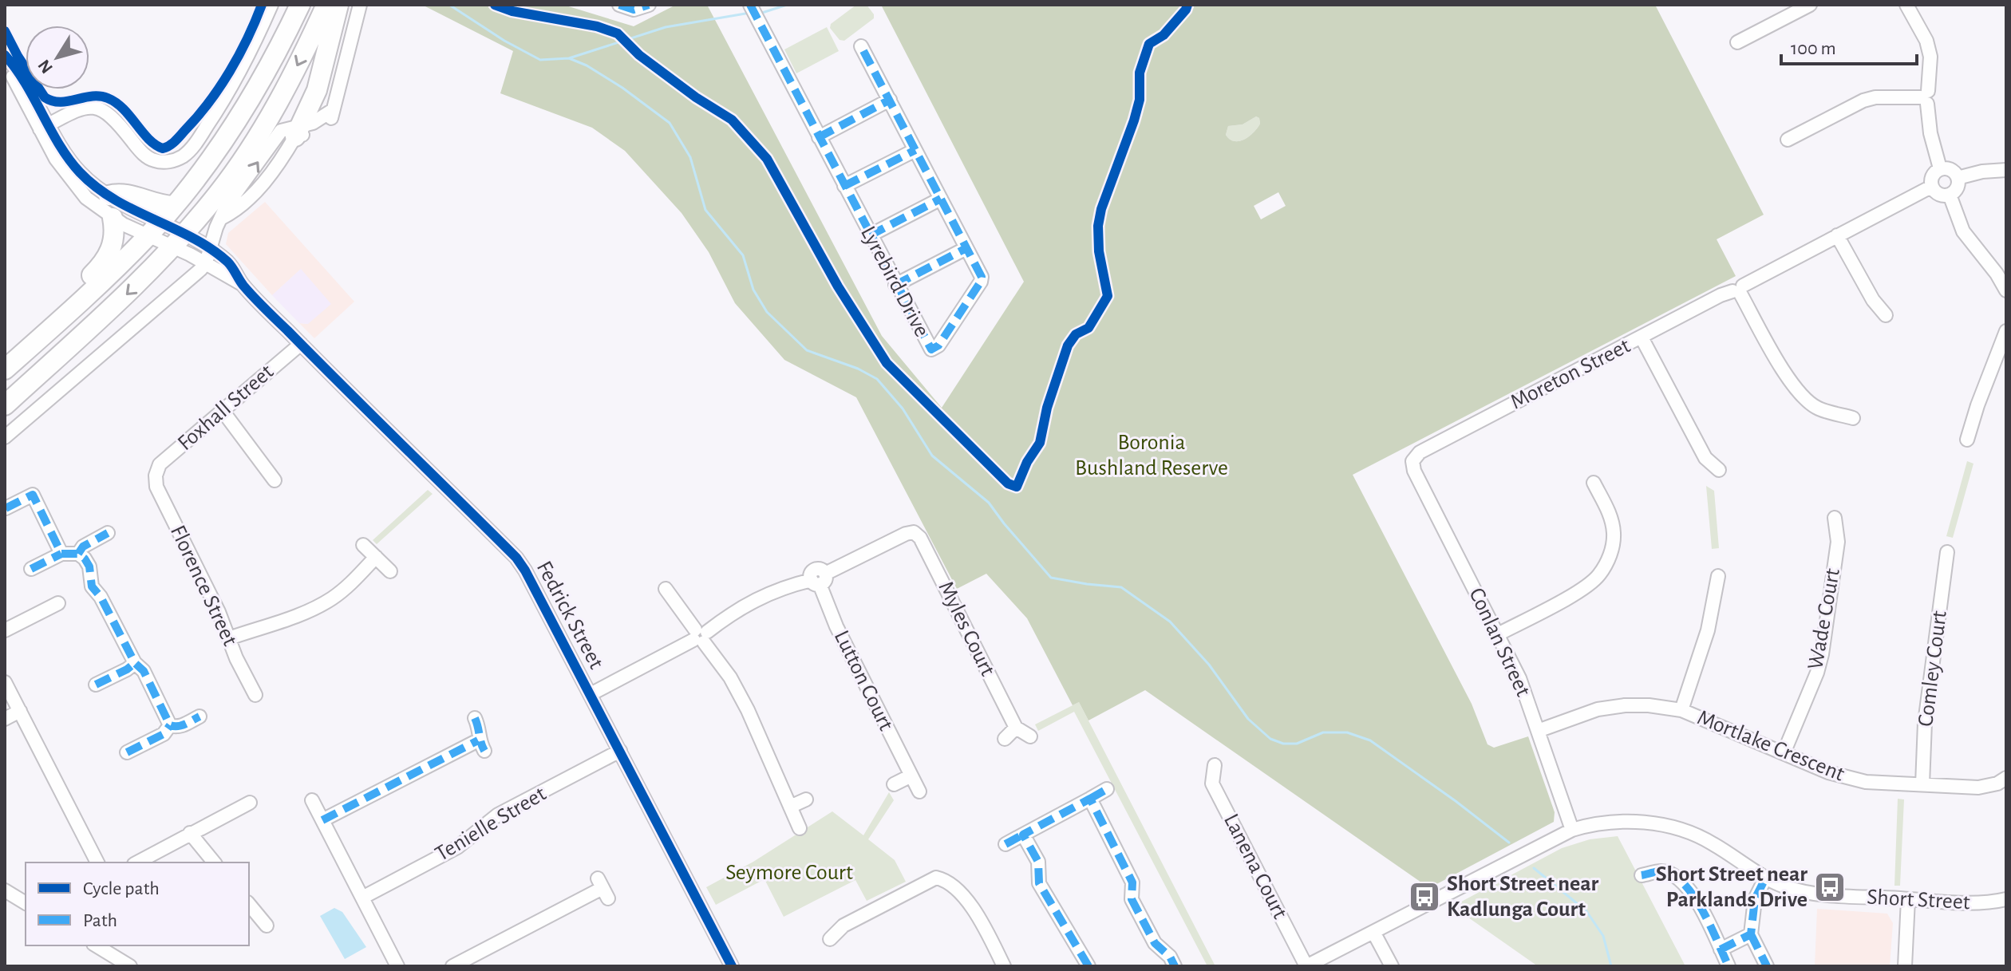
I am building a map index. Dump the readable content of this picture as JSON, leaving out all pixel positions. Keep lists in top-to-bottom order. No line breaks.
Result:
{"streets":{"street":["Lyrebird Drive","Moreton Street","Foxhall Street","Florence Street","Fedrick Street","Wade Court","Myles Court","Conlan Street","Comley Court","Lutton Court","Mortlake Crescent","Tenielle Street","Lanena Court","Short Street"]},"crossings":[["Moreton Street","Conlan Street"],["Foxhall Street","Florence Street"],["Foxhall Street","Fedrick Street"],["Fedrick Street","Tenielle Street"],["Wade Court","Mortlake Crescent"],["Myles Court","Lutton Court"],["Conlan Street","Mortlake Crescent"],["Conlan Street","Short Street"],["Comley Court","Mortlake Crescent"],["Lanena Court","Short Street"]],"parks":["Boronia Bushland Reserve","Seymore Court"],"places":{"bus stop":["Short Street near Parklands Drive","Short Street near Kadlunga Court"]},"legend":["Cycle path","Path"],"scale_bar":"100 m","north":"bottom left"}
